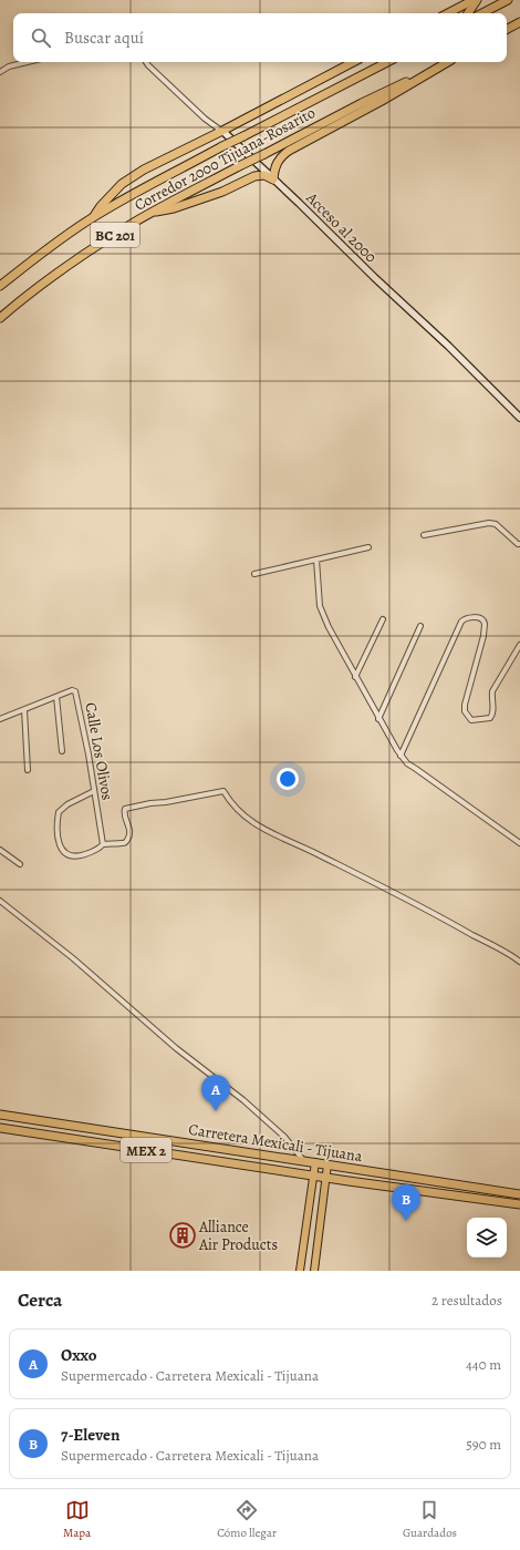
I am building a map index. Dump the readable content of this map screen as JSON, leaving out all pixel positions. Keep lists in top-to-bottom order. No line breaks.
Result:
{"streets":{"highway":["Corredor 2000 Tijuana-Rosarito","BC 201","Carretera Mexicali - Tijuana","MEX 2"],"street":["Acceso al 2000","Calle Los Olivos"]},"places":{"building":["Alliance Air Products"]},"page":{"search":"Buscar aquí","pins":["A","B"],"heading":["Cerca","2 resultados"],"list":[{"mark":"A","name":"Oxxo","note":"Supermercado · Carretera Mexicali - Tijuana","value":"440 m"},{"mark":"B","name":"7-Eleven","note":"Supermercado · Carretera Mexicali - Tijuana","value":"590 m"}],"nav":["Mapa","Cómo llegar","Guardados"]}}
